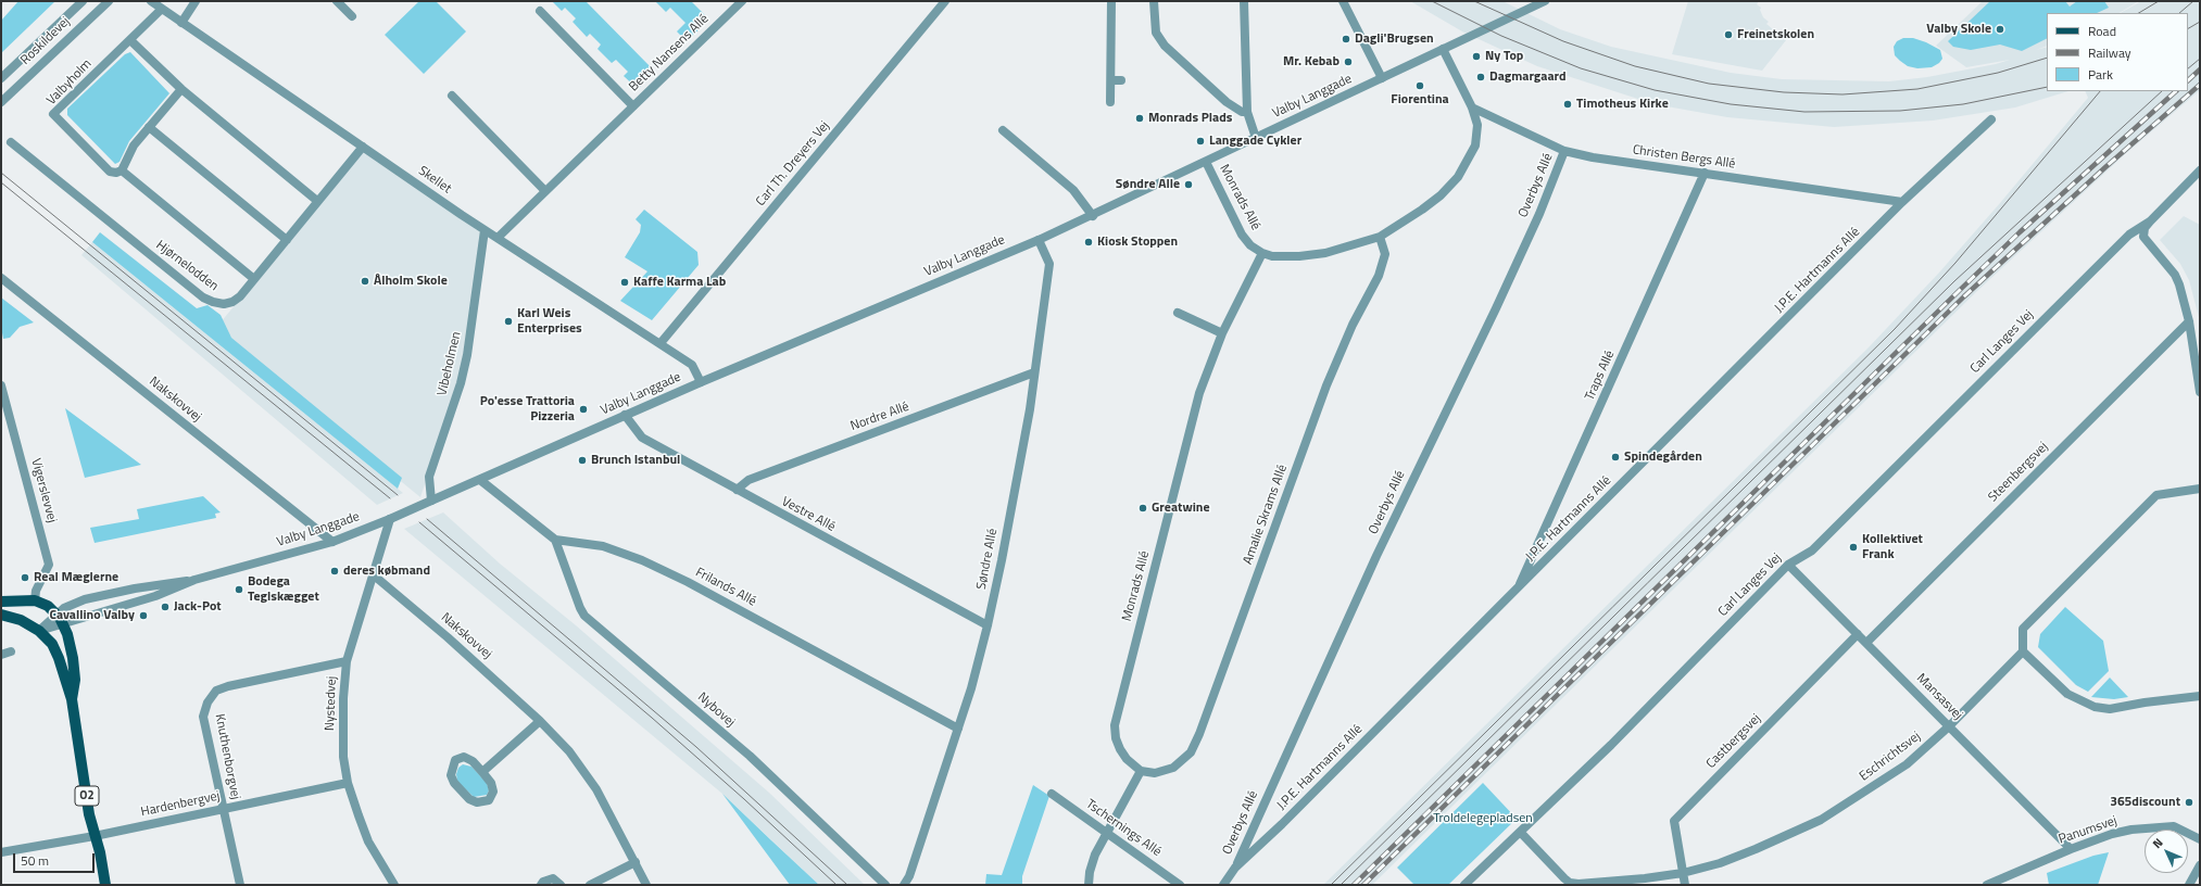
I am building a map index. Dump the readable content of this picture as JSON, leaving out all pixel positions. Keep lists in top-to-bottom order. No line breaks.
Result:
{"streets":{"main road":["O2"],"street":["Roskildevej","Betty Nansens Allé","Valbyholm","Valby Langgade","Christen Bergs Allé","Carl Th. Dreyers Vej","Skellet","Overbys Allé","Monrads Allé","Hjørnelodden","J.P.E. Hartmanns Allé","Carl Langes Vej","Vibeholmen","Traps Allé","Nakskovvej","Nordre Allé","Steenbergsvej","Vigerslevvej","Vestre Allé","Amalie Skrams Allé","Søndre Allé","Frilands Allé","Mansasvej","Nystedvej","Nybovej","Castbergsvej","Knuthenborgvej","Eschrichtsvej","Hardenbergvej","Tschernings Allé","Panumsvej"]},"crossings":[["Betty Nansens Allé","Skellet"],["Valbyholm","Skellet"],["Valbyholm","Hjørnelodden"],["Valby Langgade","Skellet"],["Valby Langgade","Monrads Allé"],["Valby Langgade","Vibeholmen"],["Valby Langgade","Nakskovvej"],["Valby Langgade","Vestre Allé"],["Valby Langgade","Søndre Allé"],["Valby Langgade","Nystedvej"],["Valby Langgade","O2"],["Christen Bergs Allé","Overbys Allé"],["Christen Bergs Allé","J.P.E. Hartmanns Allé"],["Christen Bergs Allé","Traps Allé"],["Carl Th. Dreyers Vej","Skellet"],["Skellet","Hjørnelodden"],["Skellet","Vibeholmen"],["Overbys Allé","J.P.E. Hartmanns Allé"],["Monrads Allé","Amalie Skrams Allé"],["J.P.E. Hartmanns Allé","Traps Allé"],["Carl Langes Vej","Mansasvej"],["Carl Langes Vej","Eschrichtsvej"],["Nakskovvej","Nystedvej"],["Nordre Allé","Vestre Allé"],["Nordre Allé","Søndre Allé"],["Steenbergsvej","Mansasvej"],["Vestre Allé","Søndre Allé"],["Søndre Allé","Frilands Allé"],["Frilands Allé","Nybovej"],["Mansasvej","Castbergsvej"],["Mansasvej","Eschrichtsvej"],["Mansasvej","Panumsvej"],["Nystedvej","Knuthenborgvej"],["Nystedvej","Hardenbergvej"],["Castbergsvej","Eschrichtsvej"],["Knuthenborgvej","Hardenbergvej"],["O2","Hardenbergvej"]],"parks":["Troldelegepladsen"],"places":["Valby Skole","Freinetskolen","Dagli'Brugsen","Ny Top","Mr. Kebab","Dagmargaard","Fiorentina","Timotheus Kirke","Monrads Plads","Langgade Cykler","Søndre Alle","Kiosk Stoppen","Ålholm Skole","Kaffe Karma Lab","Karl Weis Enterprises","Po'esse Trattoria Pizzeria","Spindegården","Brunch Istanbul","Greatwine","Kollektivet Frank","deres købmand","Real Mæglerne","Bodega Teglskægget","Jack-Pot","Cavallino Valby","365discount"],"legend":["Road","Railway","Park"],"scale_bar":"50 m","north":"top left"}
